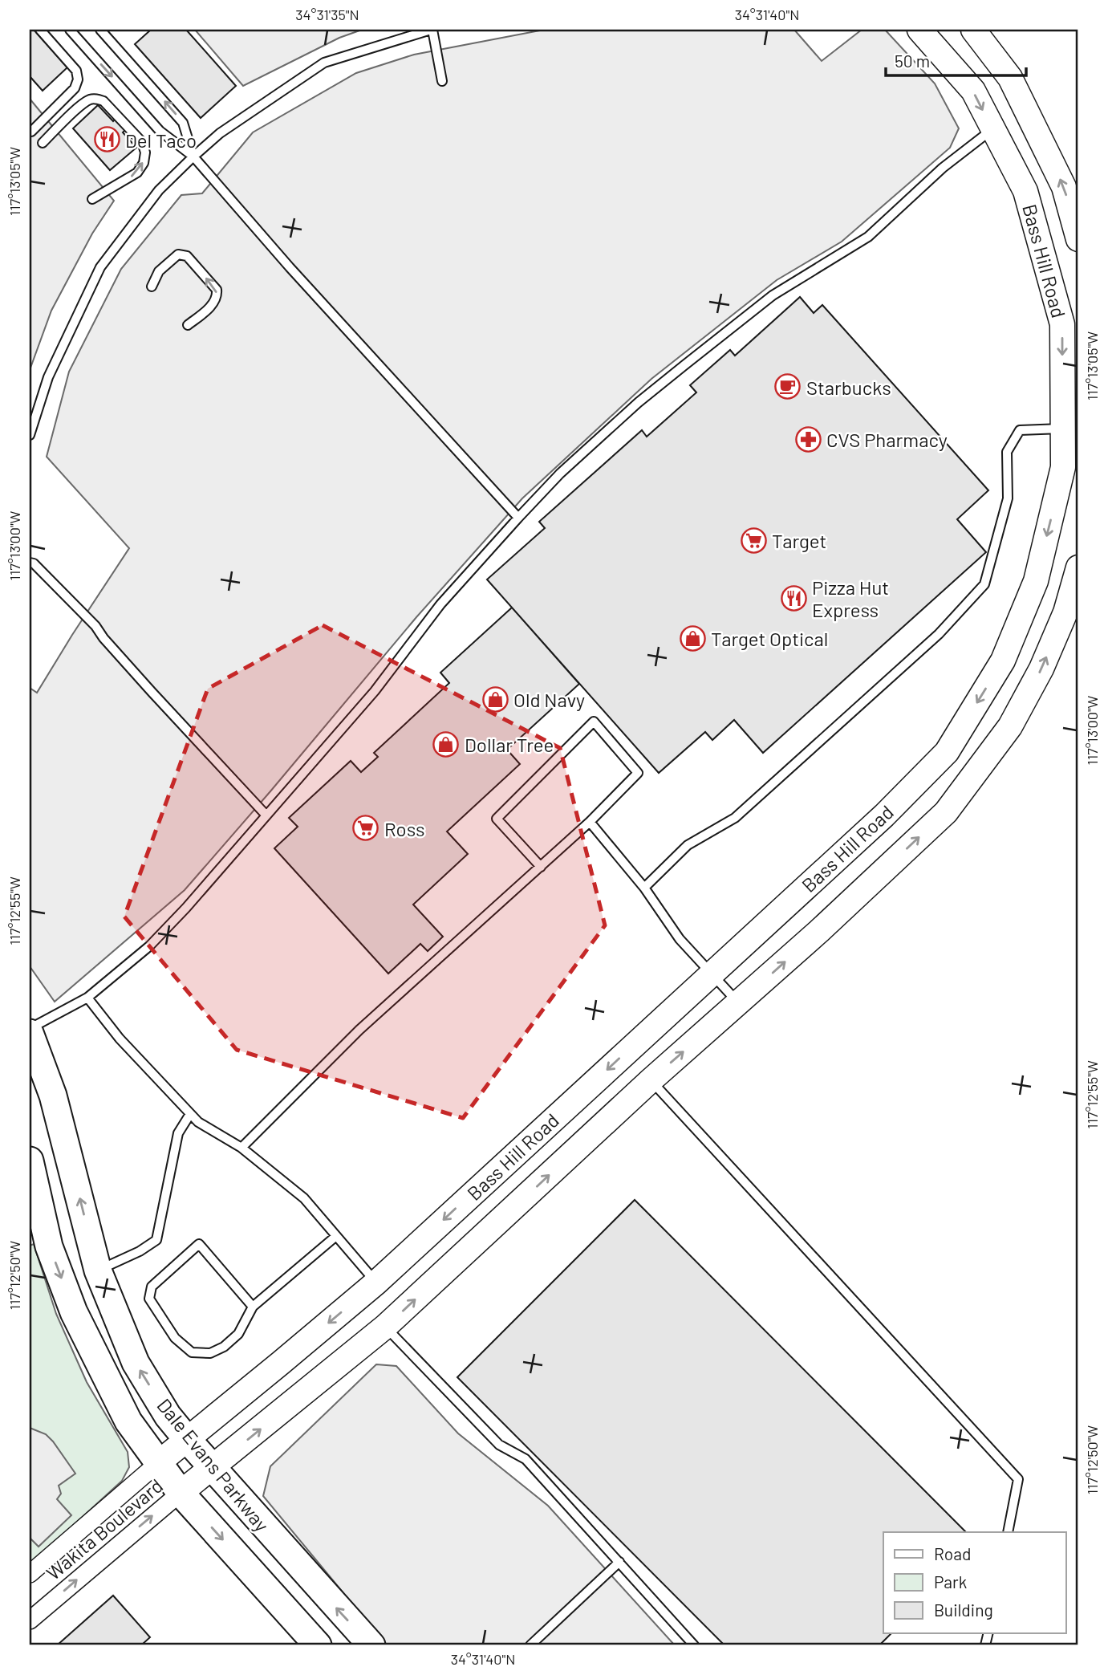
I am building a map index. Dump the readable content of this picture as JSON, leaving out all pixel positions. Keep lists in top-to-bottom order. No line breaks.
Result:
{"streets":{"main road":["Bass Hill Road","Dale Evans Parkway"],"street":["Wakita Boulevard"]},"crossings":[["Bass Hill Road","Dale Evans Parkway"],["Bass Hill Road","Wakita Boulevard"],["Dale Evans Parkway","Wakita Boulevard"]],"places":{"restaurant":["Del Taco","Pizza Hut Express"],"cafe":["Starbucks"],"pharmacy":["CVS Pharmacy"],"supermarket":["Target","Ross"],"shop":["Target Optical","Old Navy","Dollar Tree"]},"legend":["Road","Park","Building"],"scale_bar":"50 m","coordinates":["34°31'35\"N","34°31'40\"N","117°13'05\"W","117°13'00\"W","117°12'55\"W","117°12'50\"W"]}
